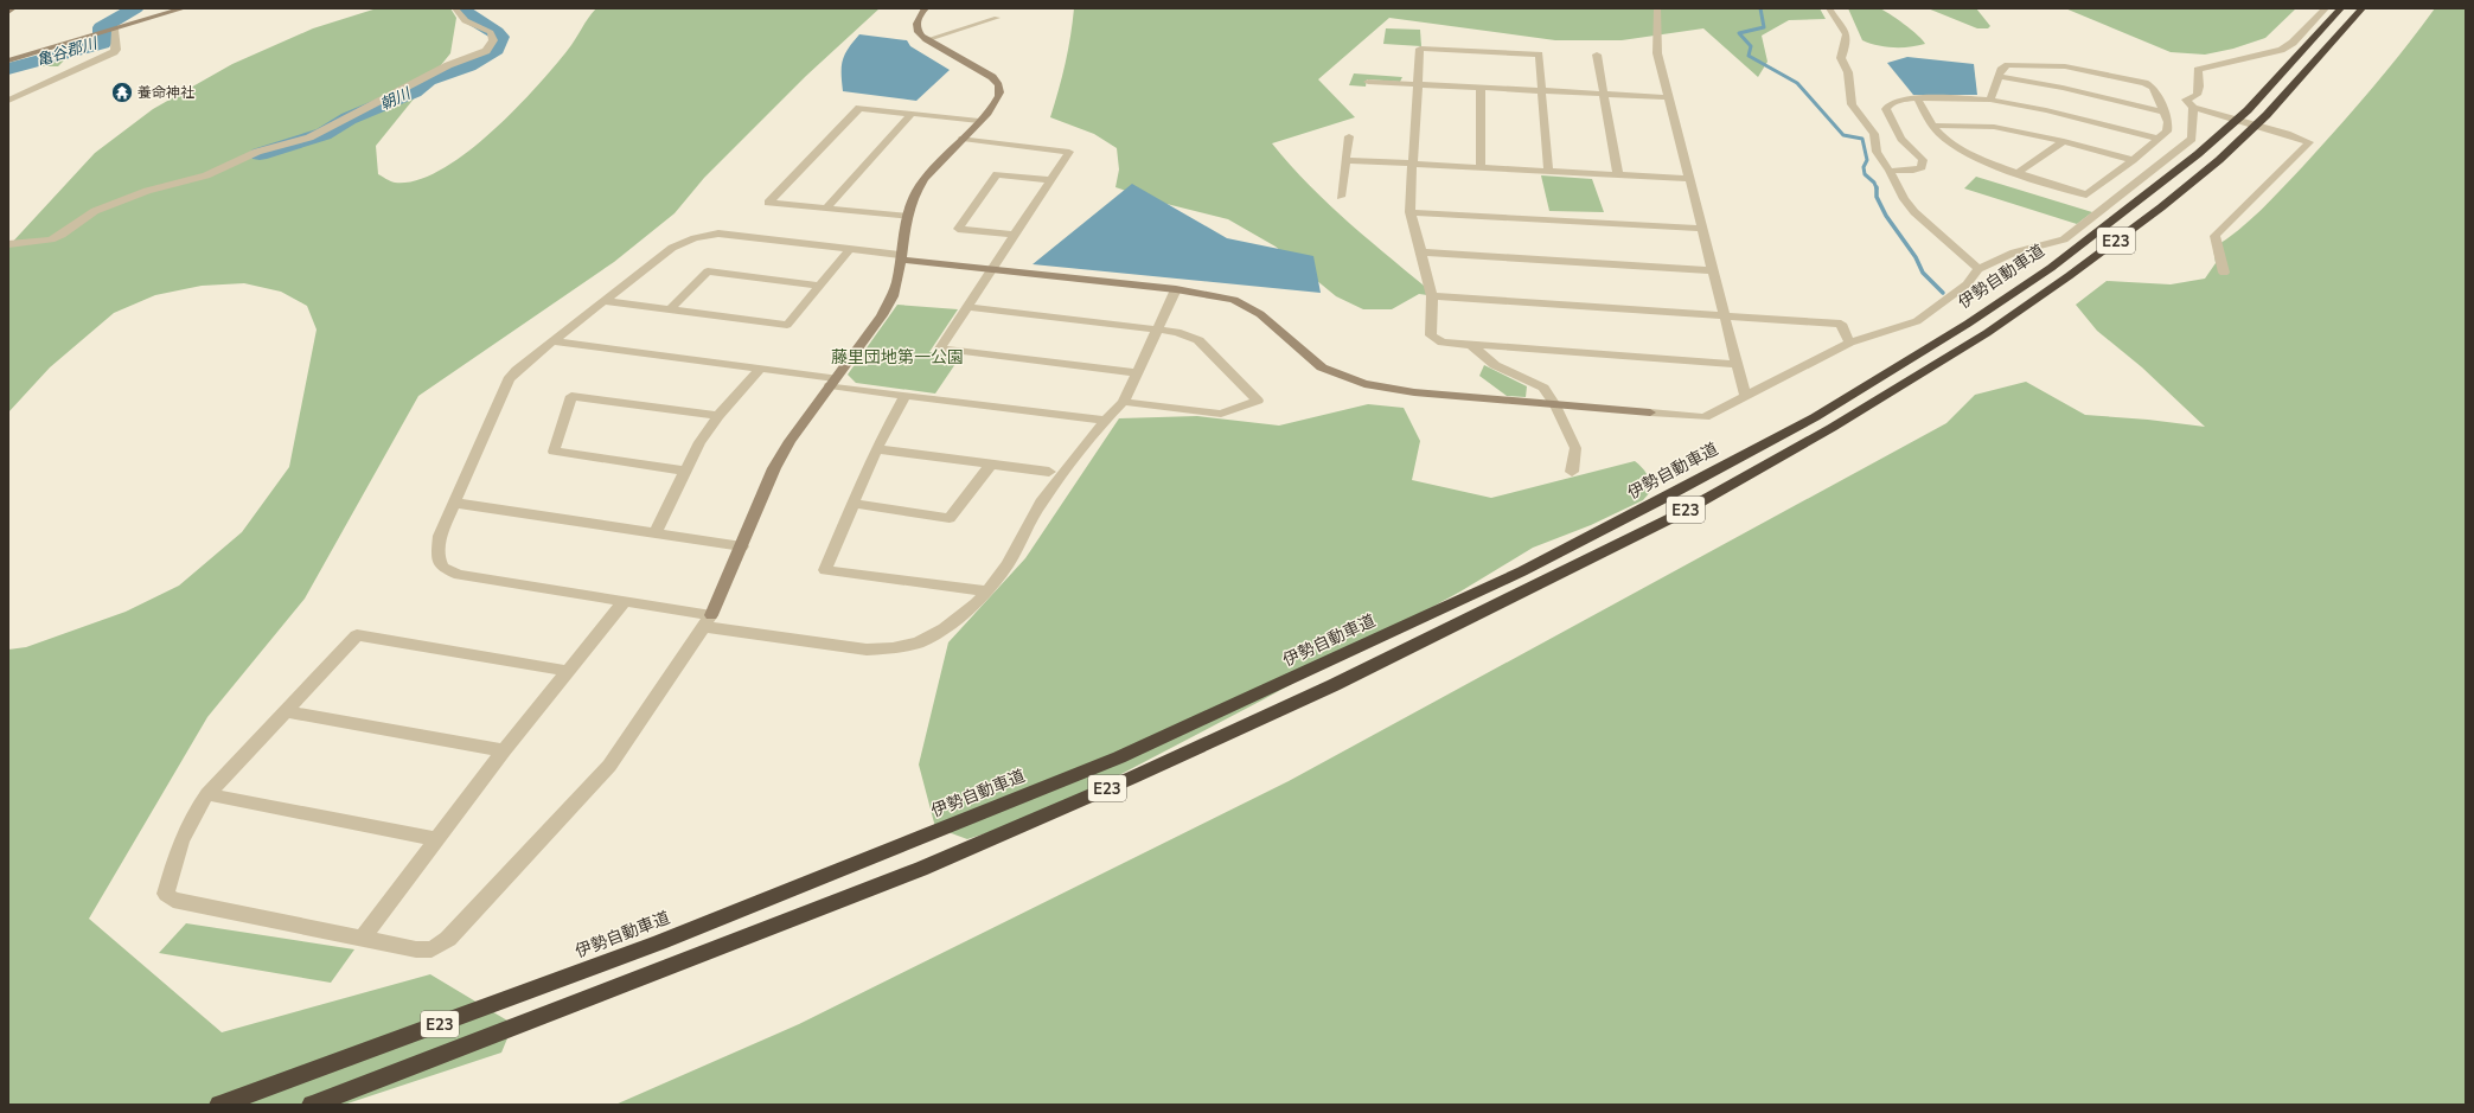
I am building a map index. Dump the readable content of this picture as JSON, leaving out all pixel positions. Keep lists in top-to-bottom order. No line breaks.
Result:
{"streets":{"highway":["E23","伊勢自動車道"]},"water":["亀谷郡川","朝川"],"parks":["藤里団地第一公園"],"places":{"temple":["養命神社"]}}
